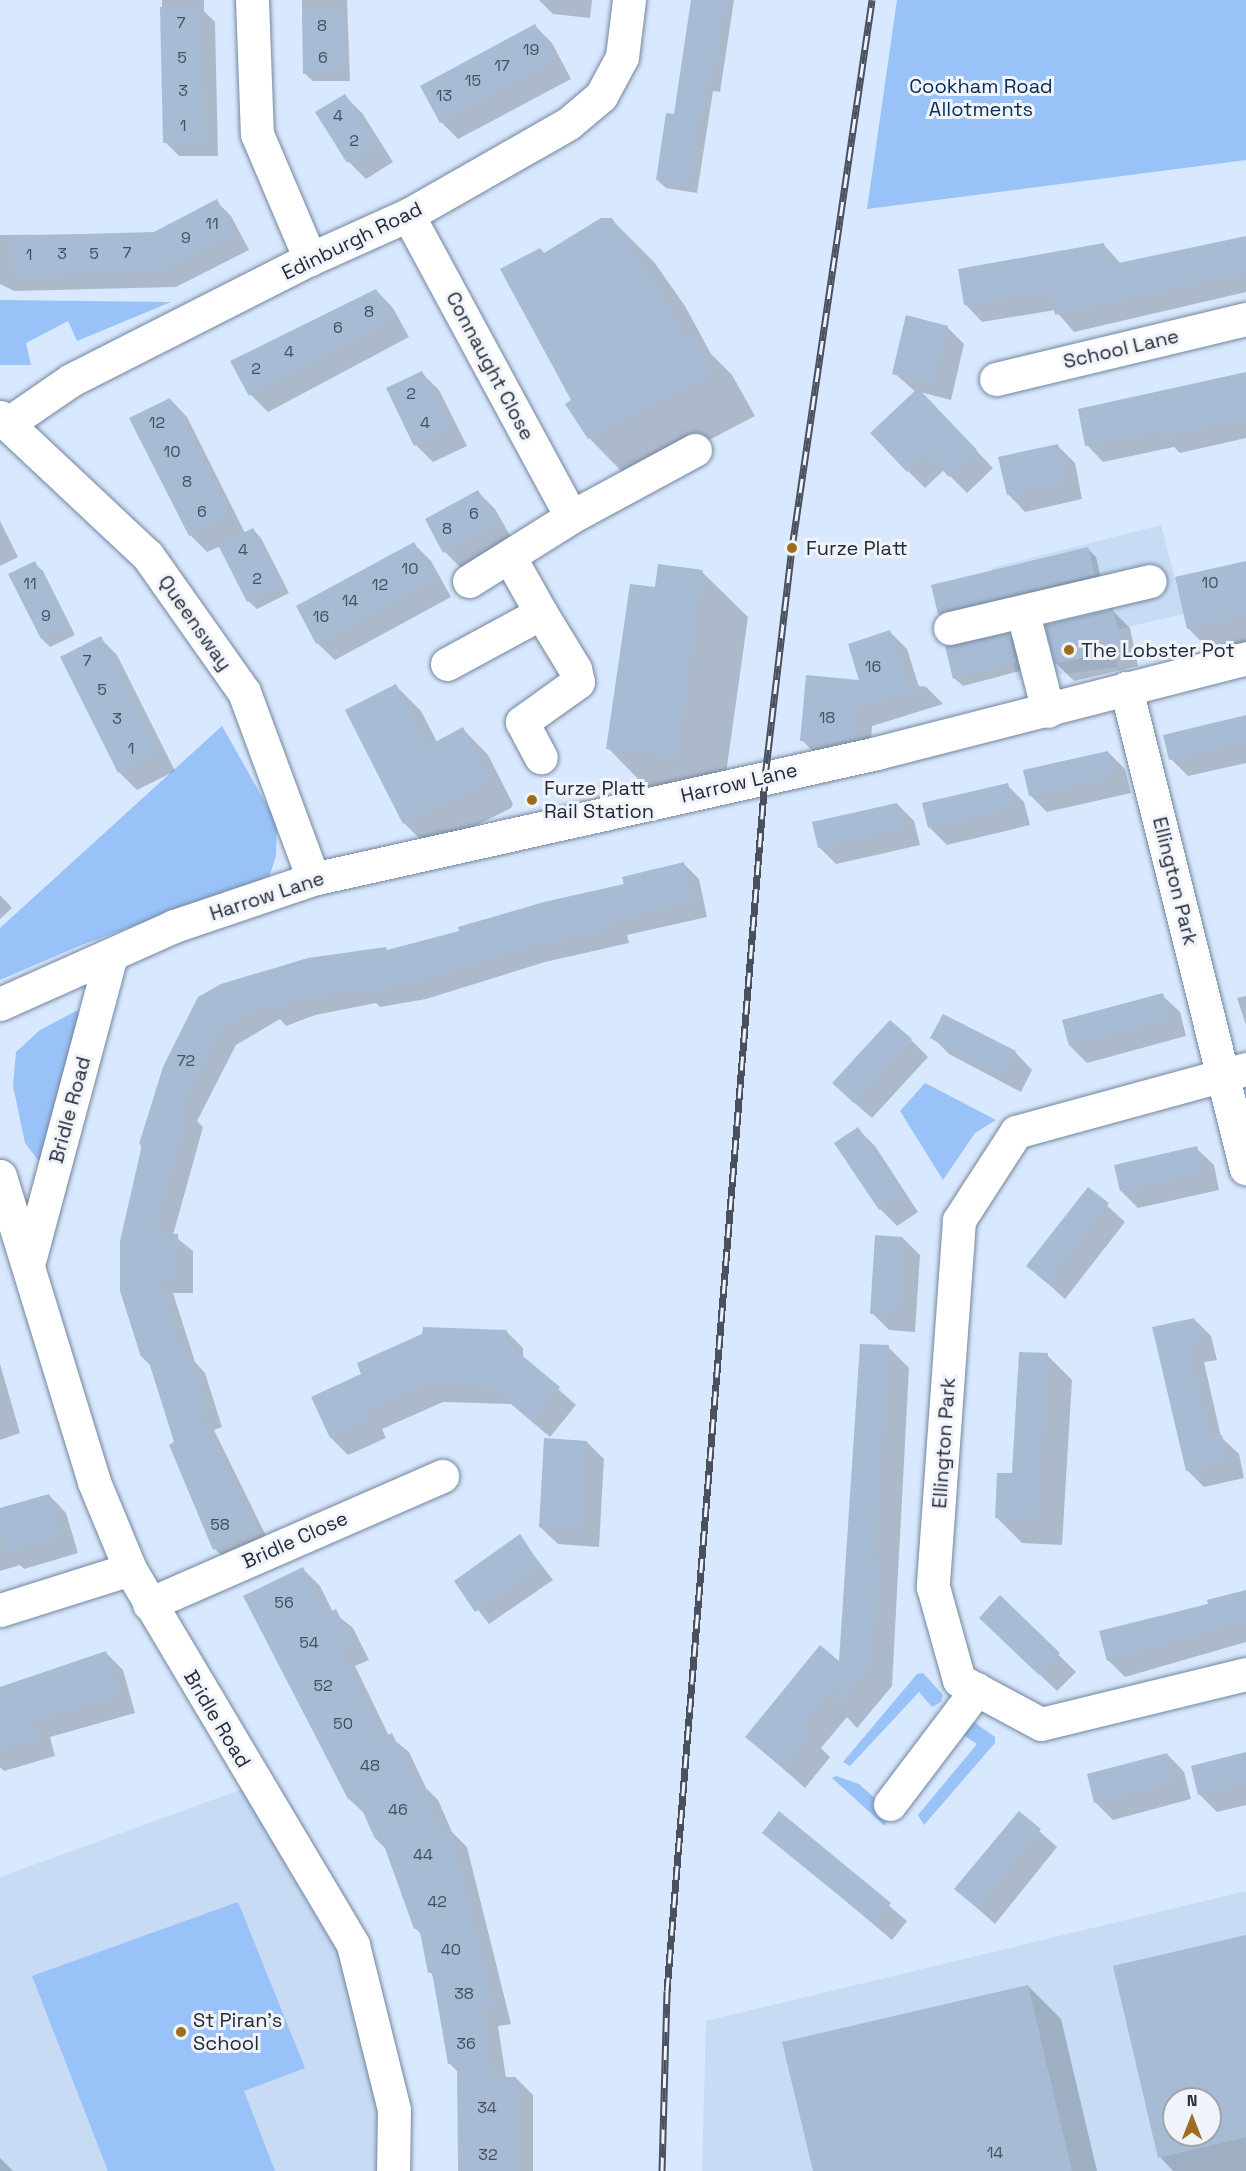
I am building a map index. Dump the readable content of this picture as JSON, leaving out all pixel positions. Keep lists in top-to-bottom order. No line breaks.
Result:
{"streets":{"street":["Edinburgh Road","School Lane","Connaught Close","Queensway","Harrow Lane","Ellington Park","Bridle Road","Bridle Close"]},"crossings":[["Edinburgh Road","Connaught Close"],["Edinburgh Road","Queensway"],["Queensway","Harrow Lane"],["Harrow Lane","Ellington Park"],["Harrow Lane","Bridle Road"],["Bridle Road","Bridle Close"]],"parks":["Cookham Road Allotments"],"places":["Furze Platt","The Lobster Pot","Furze Platt Rail Station","St Piran's School"],"house_numbers":["7","8","19","5","6","17","15","3","13","4","1","2","11","9","7","3","5","1","8","6","4","2","2","12","4","10","8","6","6","8","4","10","2","10","11","12","14","9","16","7","16","5","18","3","1","72","58","56","54","52","50","48","46","44","42","40","38","36","34","14","32"],"north":"top"}
